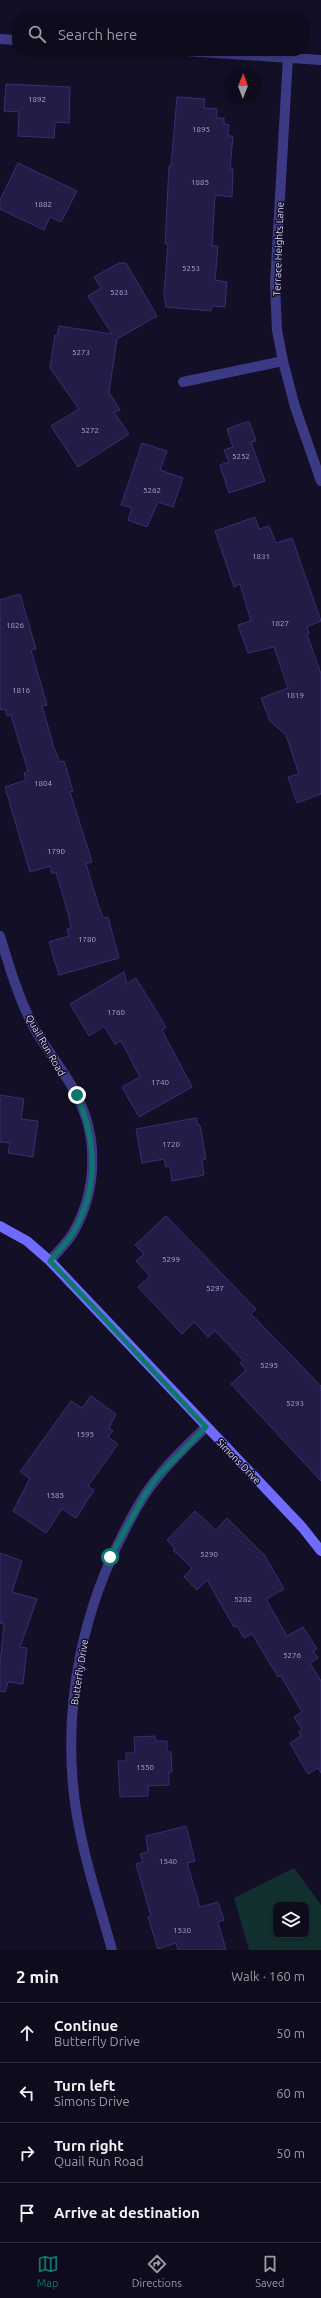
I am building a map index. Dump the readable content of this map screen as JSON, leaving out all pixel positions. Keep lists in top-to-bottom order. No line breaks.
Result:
{"streets":{"street":["Terrace Heights Lane","Quail Run Road","Simons Drive","Butterfly Drive"]},"crossings":[["Quail Run Road","Simons Drive"],["Simons Drive","Butterfly Drive"]],"house_numbers":["1892","1895","1885","1882","5253","5263","5273","5272","5252","5262","1831","1827","1826","1816","1819","1804","1790","1780","1760","1740","1720","5299","5297","5295","5293","1595","1585","5290","5282","5276","1550","1540","1530"],"north":"top","page":{"search":"Search here","heading":["2 min","Walk · 160 m"],"list":[["Continue","Butterfly Drive","50 m"],["Turn left","Simons Drive","60 m"],["Turn right","Quail Run Road","50 m"],"Arrive at destination"],"nav":["Map","Directions","Saved"]}}
